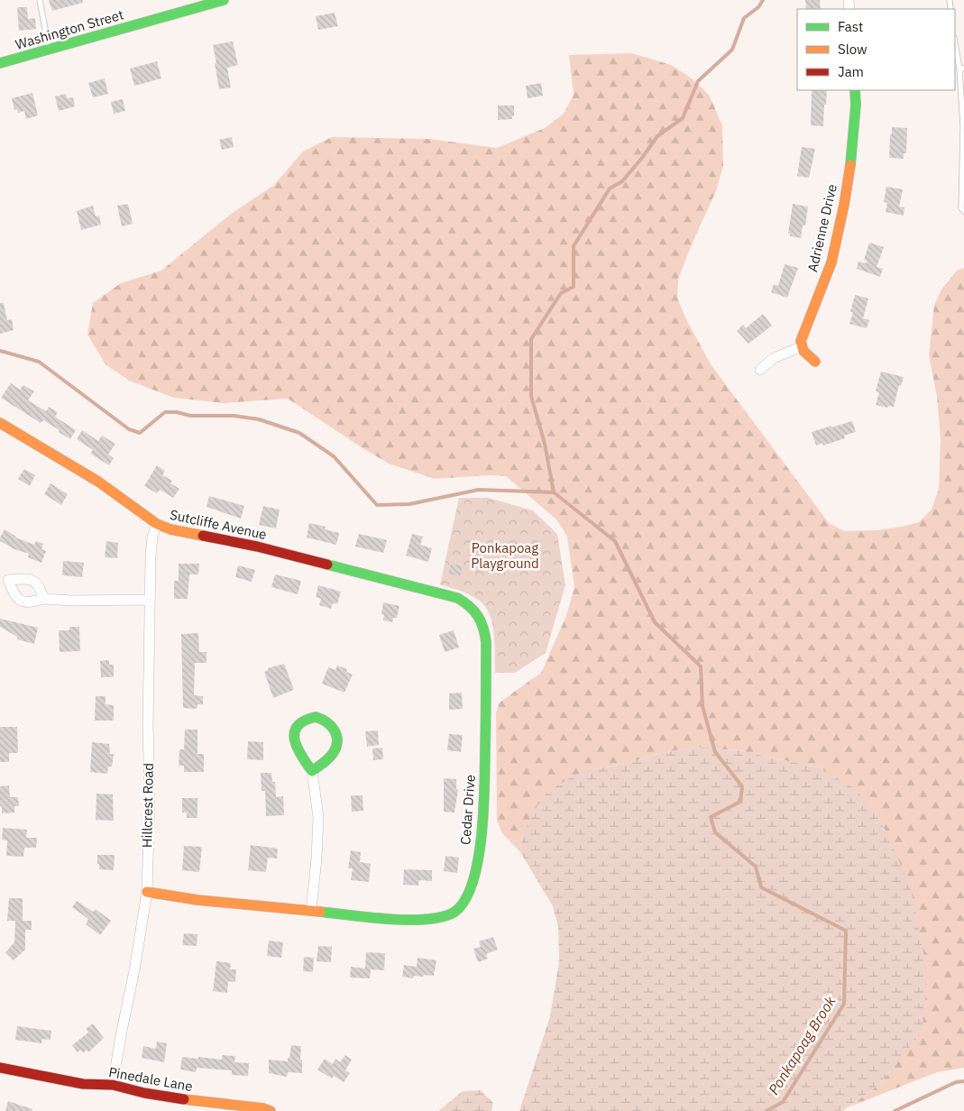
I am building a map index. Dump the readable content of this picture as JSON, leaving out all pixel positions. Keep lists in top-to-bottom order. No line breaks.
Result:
{"streets":{"street":["Washington Street","Adrienne Drive","Sutcliffe Avenue","Hillcrest Road","Cedar Drive","Pinedale Lane"]},"crossings":[["Sutcliffe Avenue","Hillcrest Road"],["Sutcliffe Avenue","Cedar Drive"],["Hillcrest Road","Cedar Drive"],["Hillcrest Road","Pinedale Lane"]],"water":["Ponkapoag Brook"],"parks":["Ponkapoag Playground"],"legend":["Fast","Slow","Jam"]}
